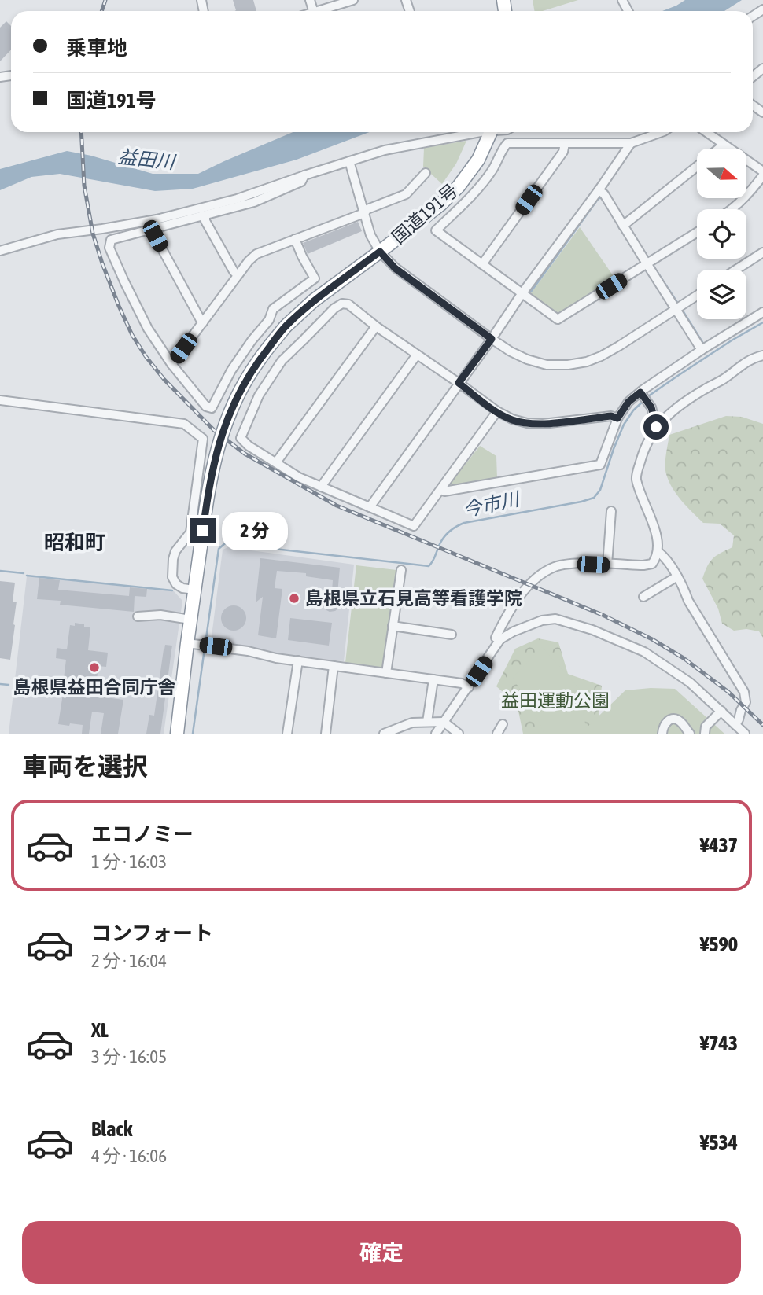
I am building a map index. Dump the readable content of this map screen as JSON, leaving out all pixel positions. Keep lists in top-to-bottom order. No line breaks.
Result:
{"streets":{"highway":["国道191号"]},"districts":["昭和町"],"water":["益田川","今市川"],"parks":["益田運動公園"],"places":["島根県立石見高等看護学院","島根県益田合同庁舎"],"north":"right","page":{"banner":["乗車地","国道191号"],"bubble":"2 分","heading":"車両を選択","list":[{"name":"エコノミー","note":"1 分 · 16:03","value":"¥437"},{"name":"コンフォート","note":"2 分 · 16:04","value":"¥590"},{"name":"XL","note":"3 分 · 16:05","value":"¥743"},{"name":"Black","note":"4 分 · 16:06","value":"¥534"}],"buttons":"確定"}}
